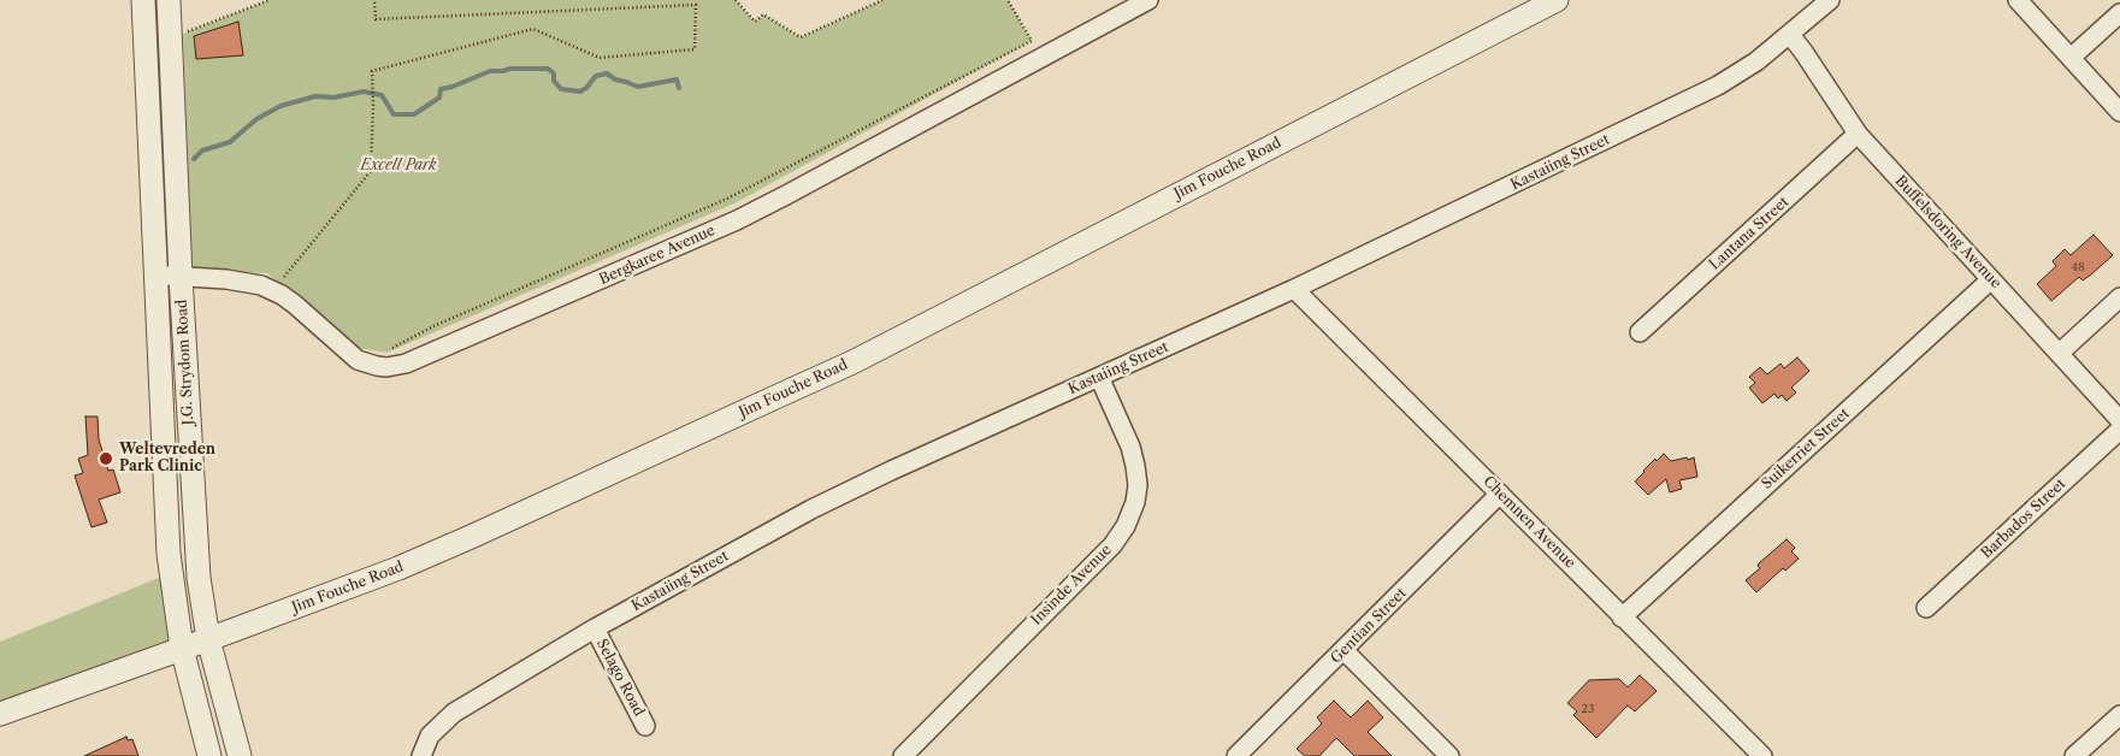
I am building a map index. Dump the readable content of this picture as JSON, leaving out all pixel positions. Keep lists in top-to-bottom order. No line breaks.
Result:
{"streets":{"street":["Kastaiing Street","Jim Fouche Road","Buffelsdoring Avenue","Lantana Street","Bergkaree Avenue","J.G. Strydom Road","Suikerriet Street","Barbados Street","Chemnen Avenue","Insinde Avenue","Gentian Street","Selago Road"]},"crossings":[["Kastaiing Street","Buffelsdoring Avenue"],["Kastaiing Street","Chemnen Avenue"],["Kastaiing Street","Insinde Avenue"],["Kastaiing Street","Selago Road"],["Jim Fouche Road","J.G. Strydom Road"],["Buffelsdoring Avenue","Lantana Street"],["Buffelsdoring Avenue","Suikerriet Street"],["Bergkaree Avenue","J.G. Strydom Road"],["Suikerriet Street","Chemnen Avenue"],["Chemnen Avenue","Gentian Street"]],"parks":["Excell Park"],"places":["Weltevreden Park Clinic"],"house_numbers":["48","23"]}
